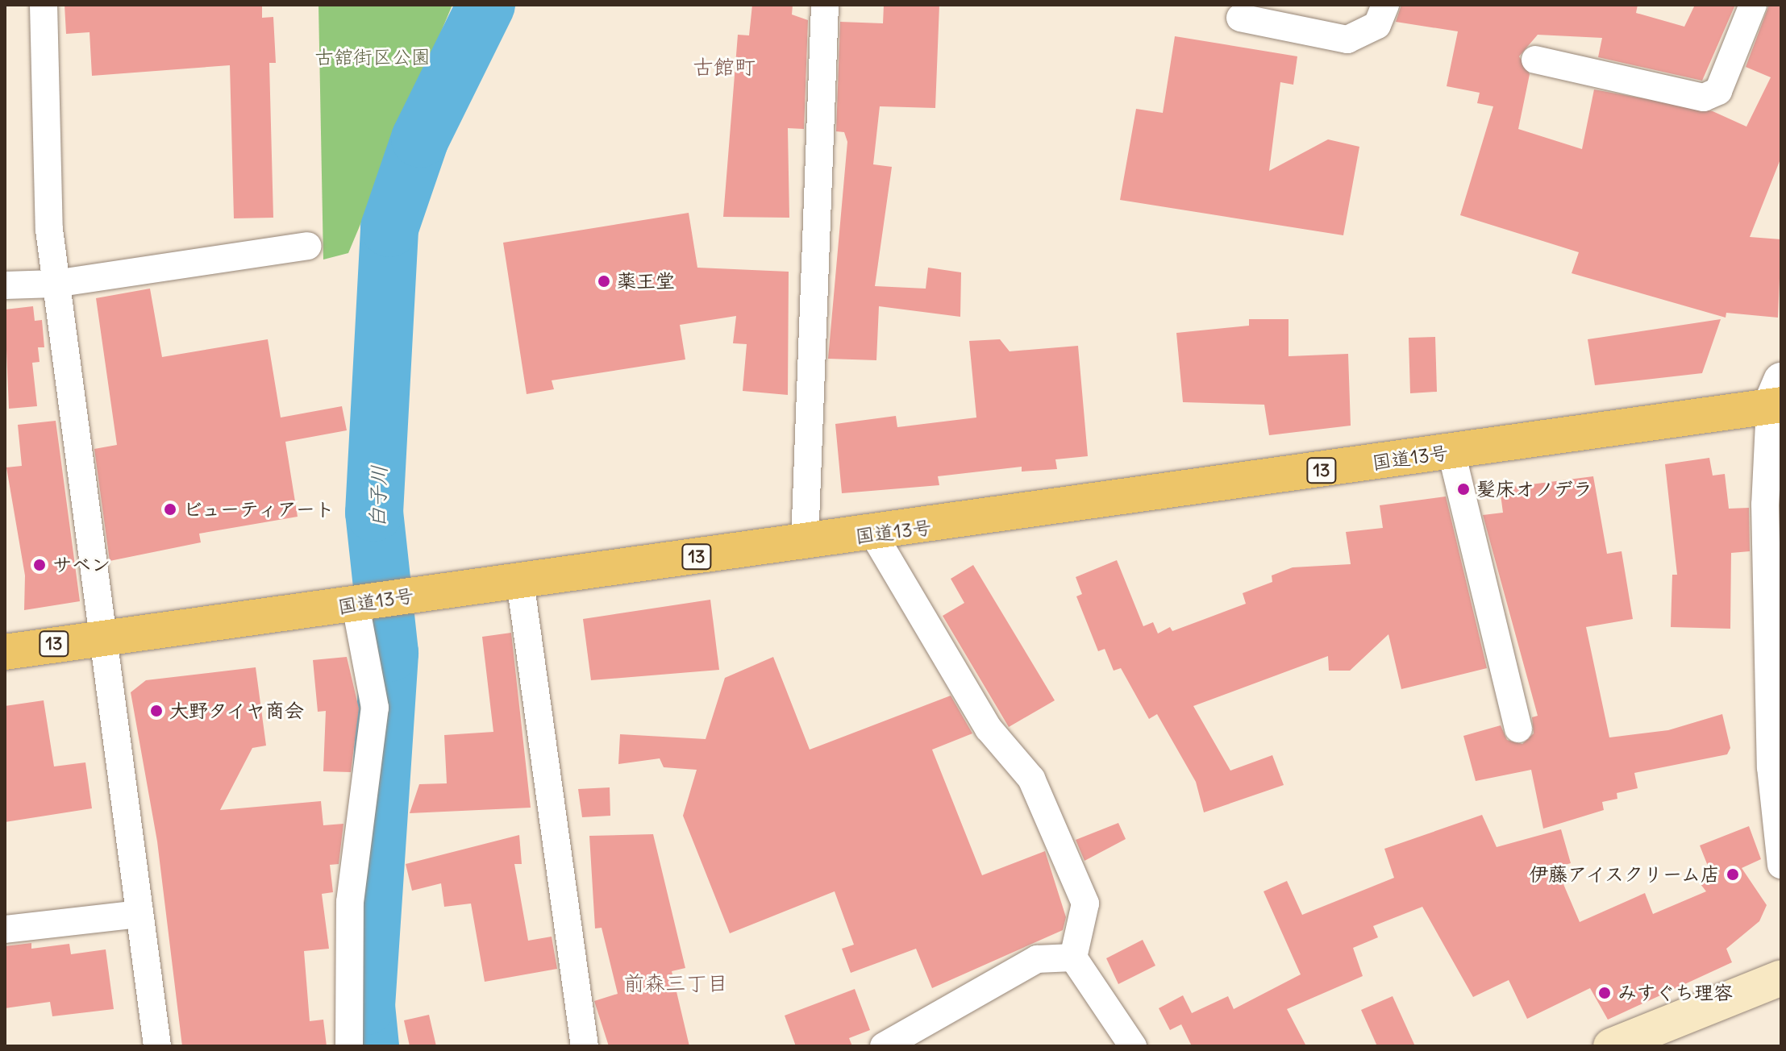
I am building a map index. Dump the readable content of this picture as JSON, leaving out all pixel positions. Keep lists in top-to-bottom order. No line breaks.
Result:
{"streets":{"highway":["国道13号","13"]},"districts":["古館町","前森三丁目"],"water":["白子川"],"parks":["古舘街区公園"],"places":["薬王堂","髪床オノデラ","ビューティアート","サベン","大野タイヤ商会","伊藤アイスクリーム店","みすぐち理容"]}
